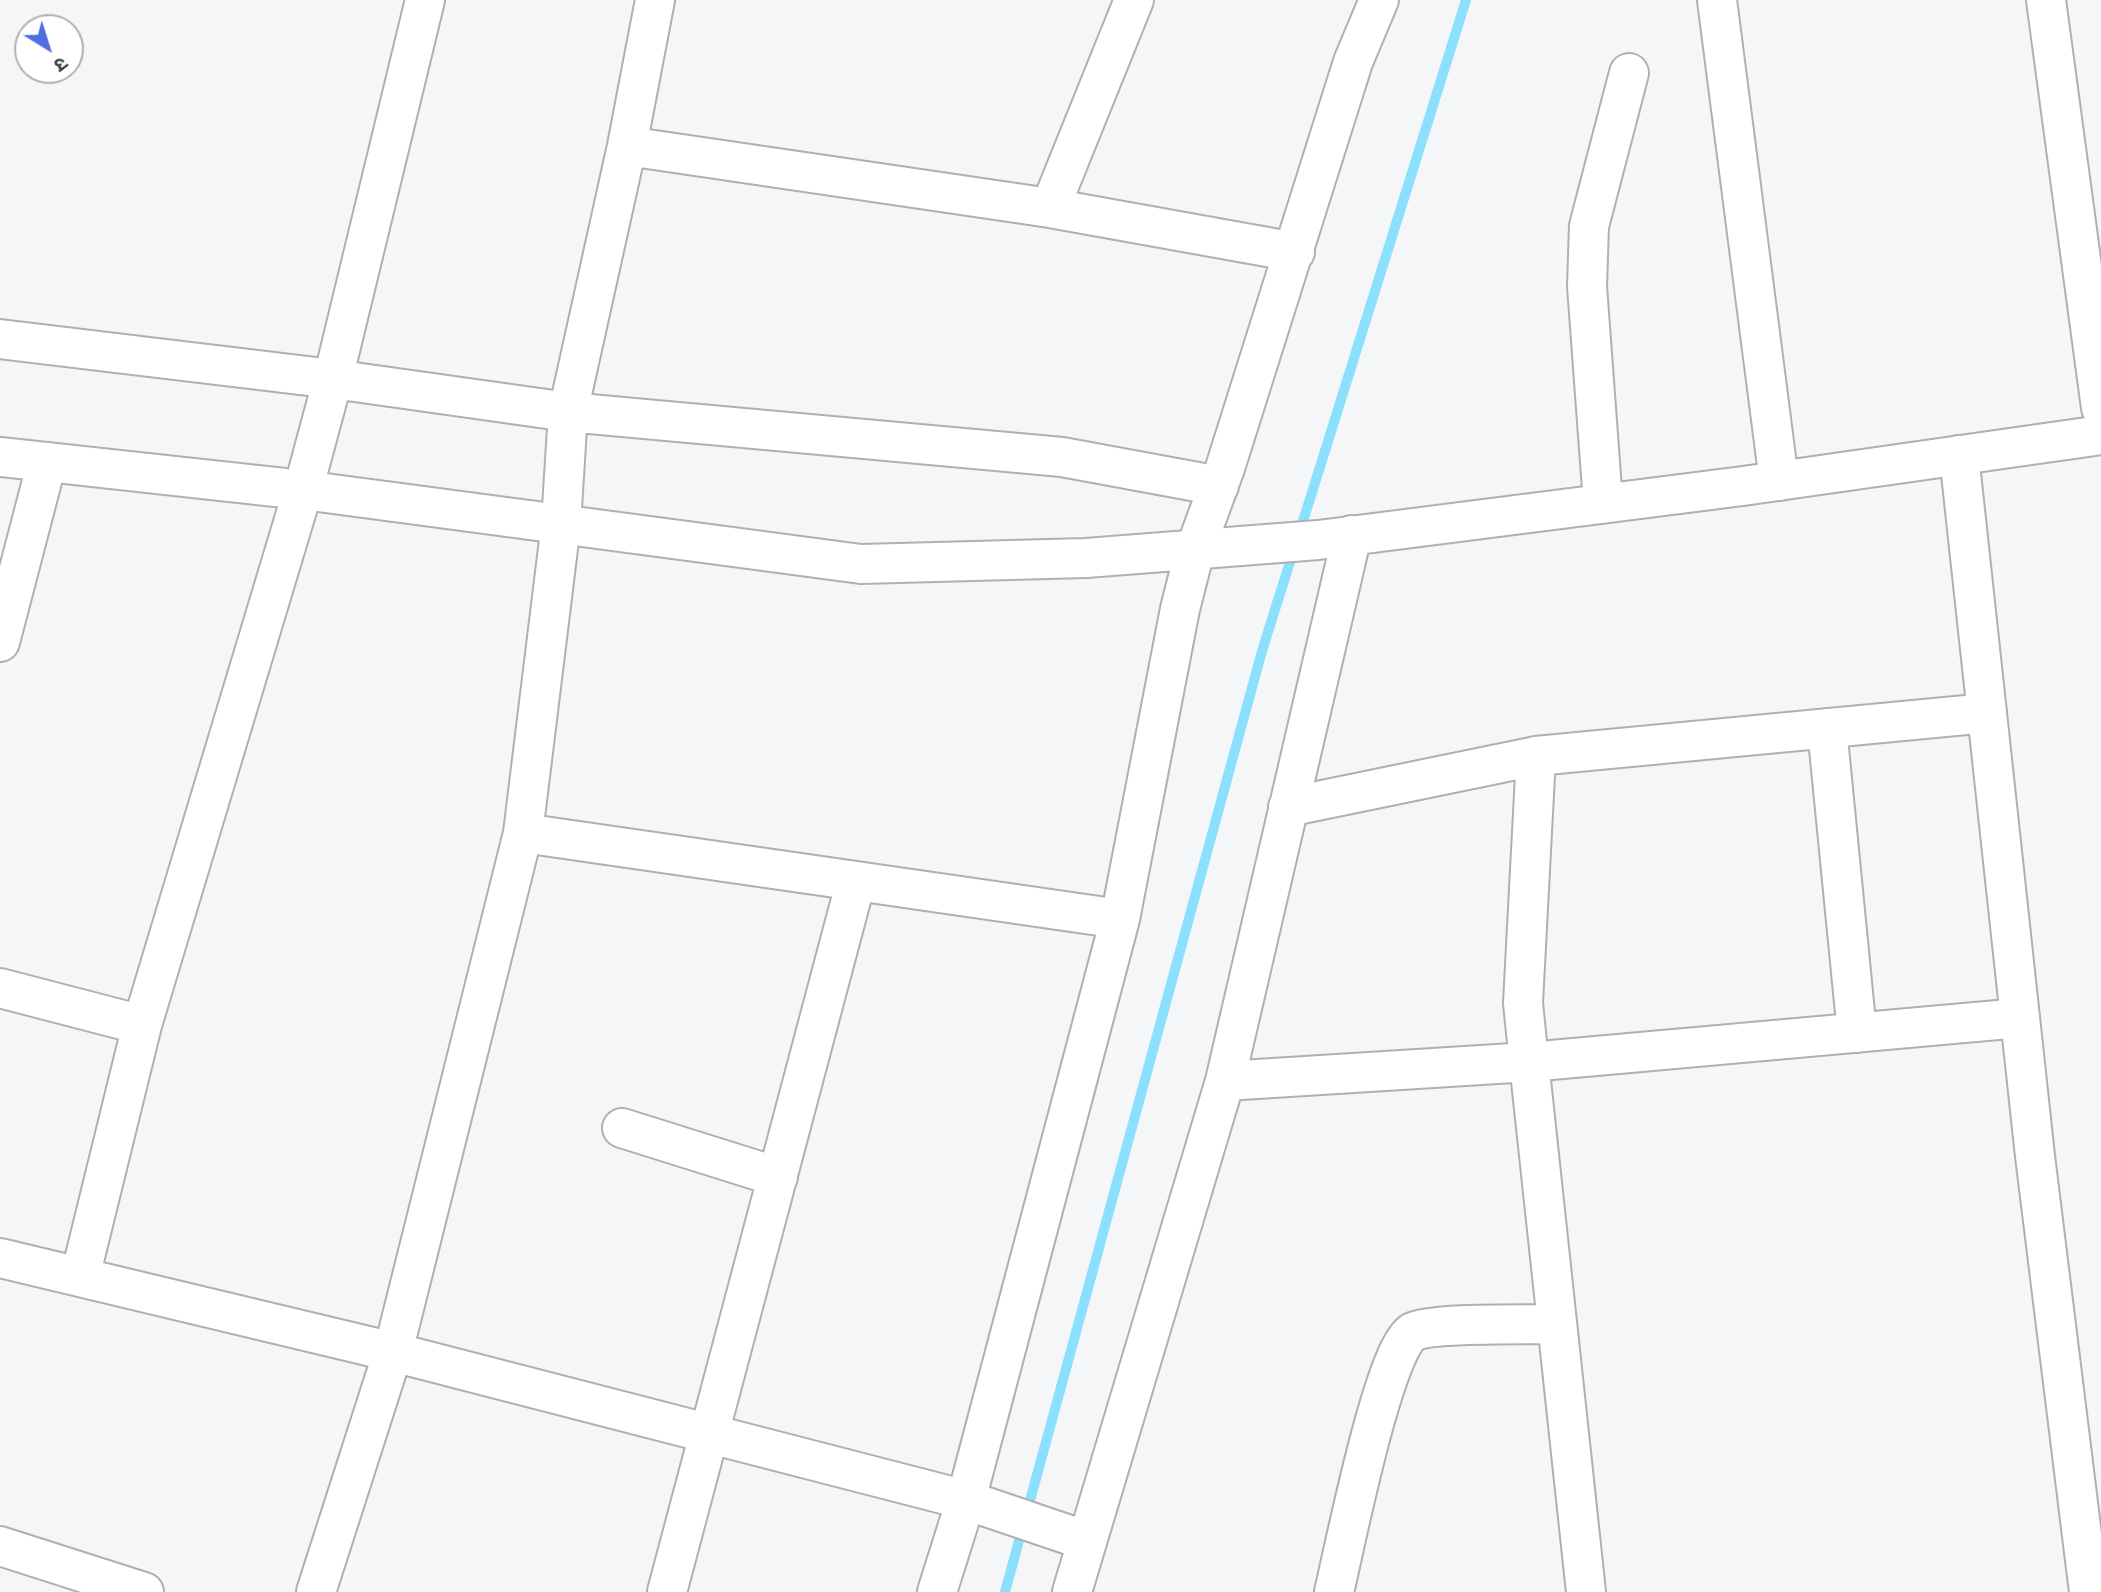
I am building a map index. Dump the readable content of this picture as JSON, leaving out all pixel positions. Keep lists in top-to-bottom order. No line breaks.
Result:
{"north":"bottom right"}
